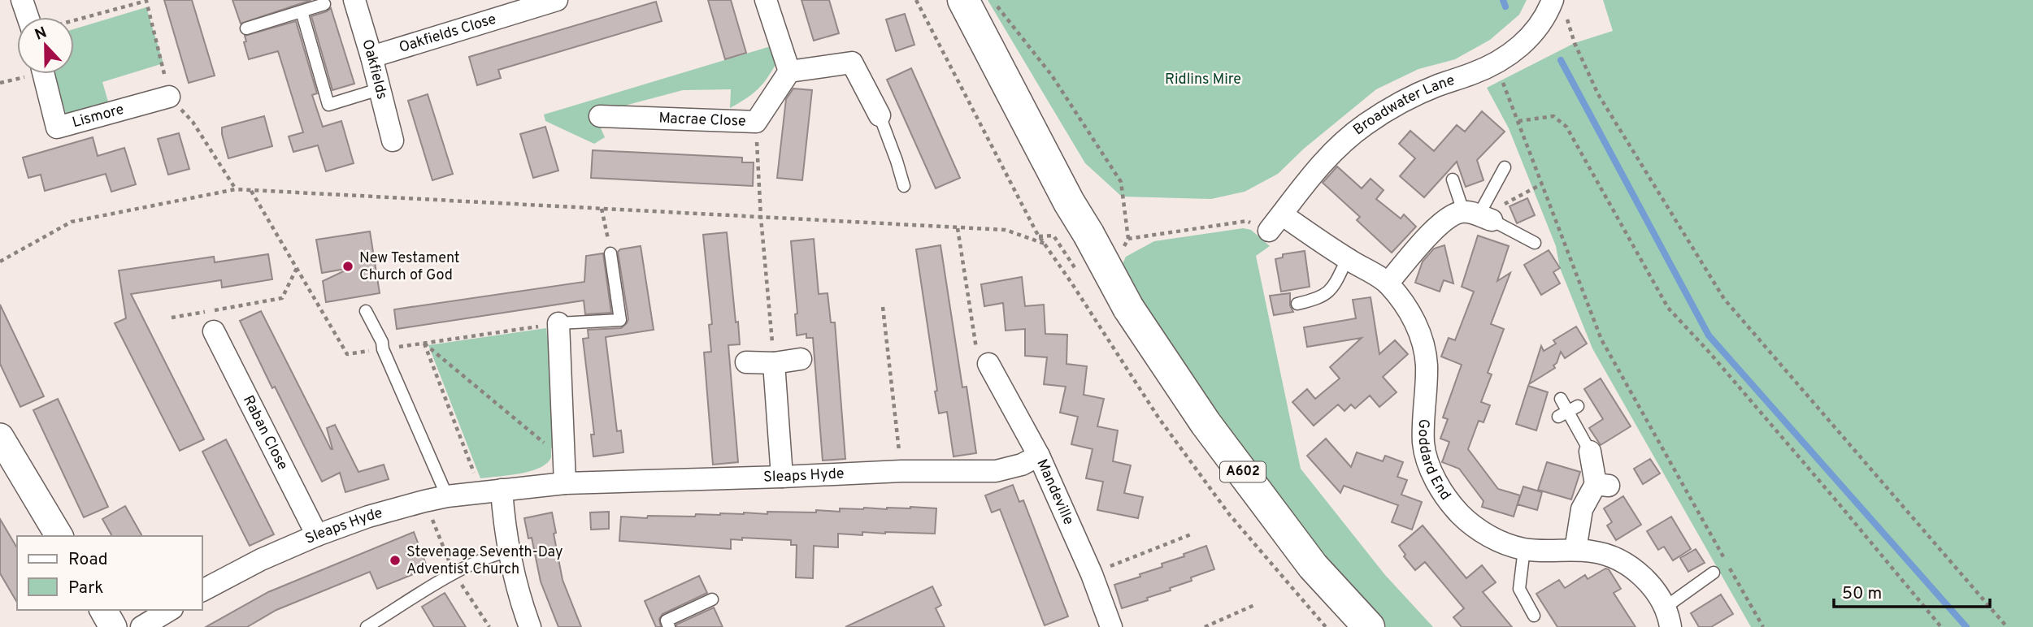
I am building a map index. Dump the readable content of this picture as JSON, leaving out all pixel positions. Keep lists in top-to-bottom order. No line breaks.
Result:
{"streets":{"highway":["A602"],"street":["Oakfields Close","Oakfields","Broadwater Lane","Lismore","Macrae Close","Raban Close","Goddard End","Sleaps Hyde","Mandeville"]},"crossings":[["Oakfields Close","Oakfields"],["Broadwater Lane","Goddard End"],["Raban Close","Sleaps Hyde"],["Sleaps Hyde","Mandeville"]],"parks":["Ridlins Mire"],"places":["New Testament Church of God","Stevenage Seventh-Day Adventist Church"],"legend":["Road","Park"],"scale_bar":"50 m","north":"top"}
